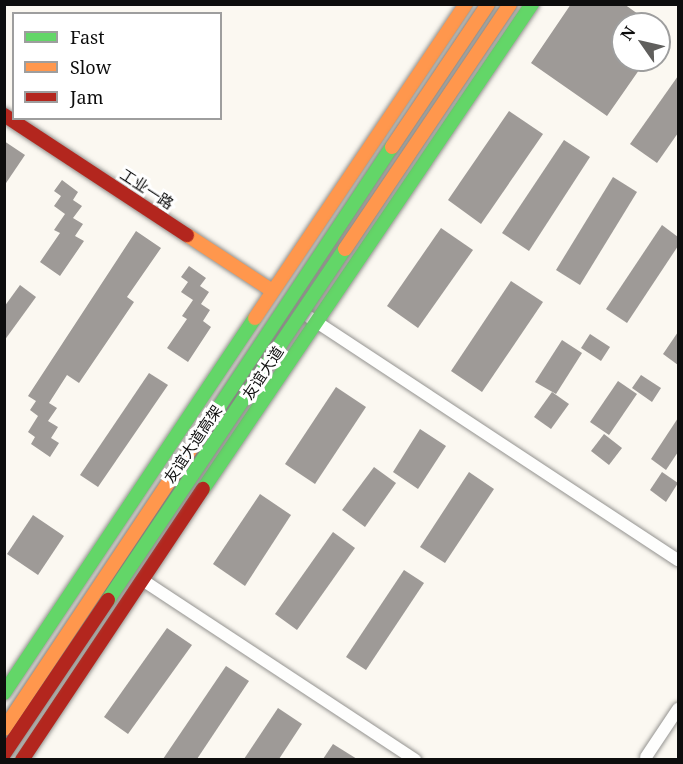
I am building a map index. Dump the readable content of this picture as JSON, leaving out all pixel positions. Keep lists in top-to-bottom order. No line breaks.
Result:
{"streets":{"main road":["工业一路","友谊大道","友谊大道高架"]},"legend":["Fast","Slow","Jam"],"north":"top left"}
